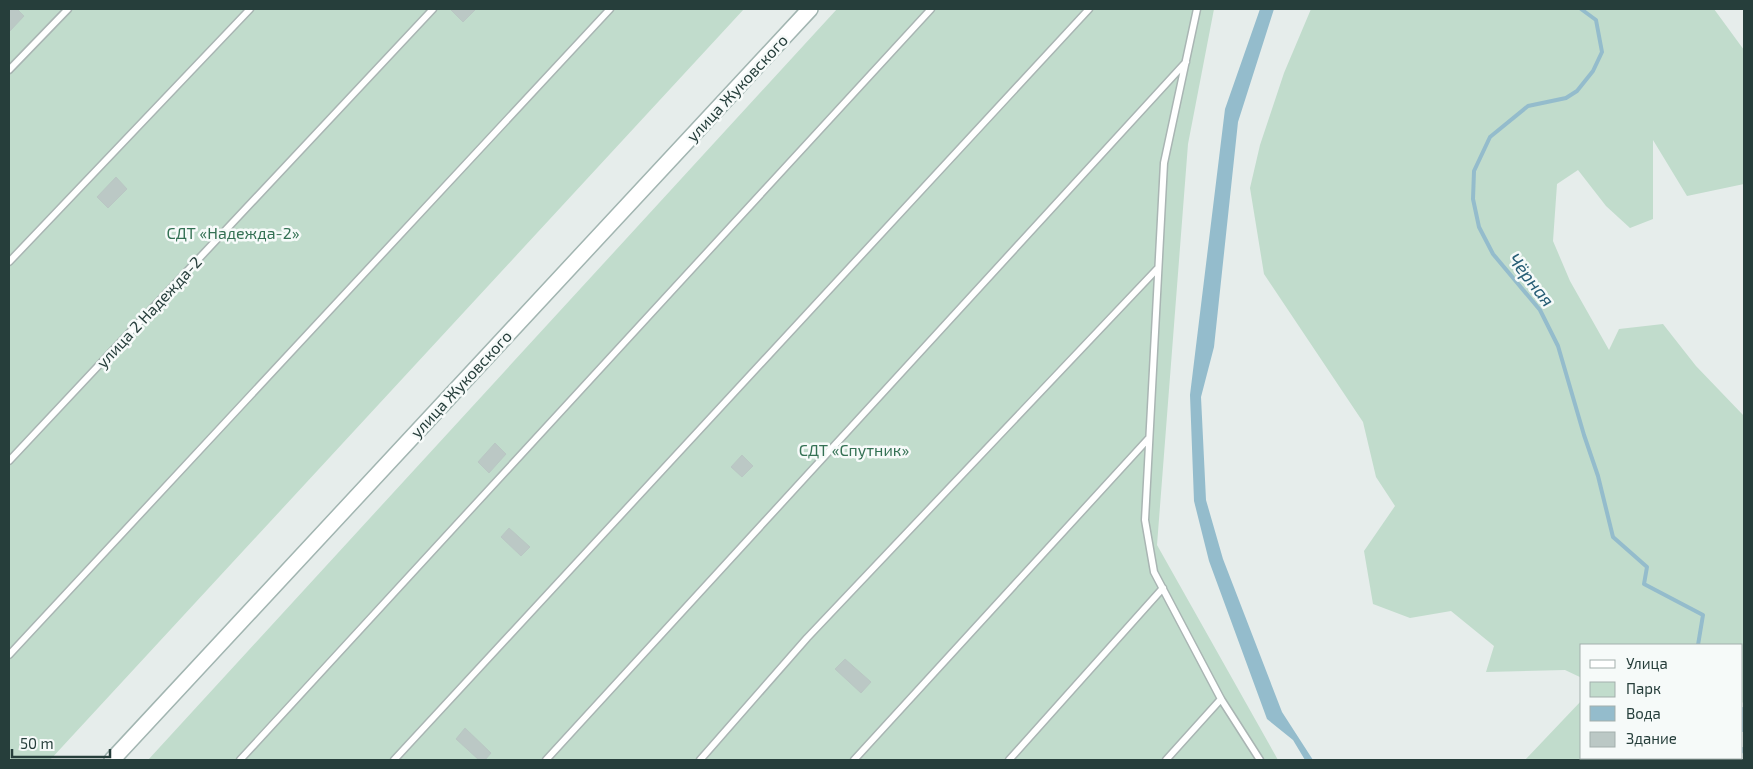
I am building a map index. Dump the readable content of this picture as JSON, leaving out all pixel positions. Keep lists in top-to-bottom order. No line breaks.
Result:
{"streets":{"main road":["улица Жуковского"],"lane":["улица 2 Надежда-2"]},"water":["Чёрная"],"parks":["СДТ «Надежда-2»","СДТ «Спутник»"],"legend":["Улица","Парк","Вода","Здание"],"scale_bar":"50 m"}
